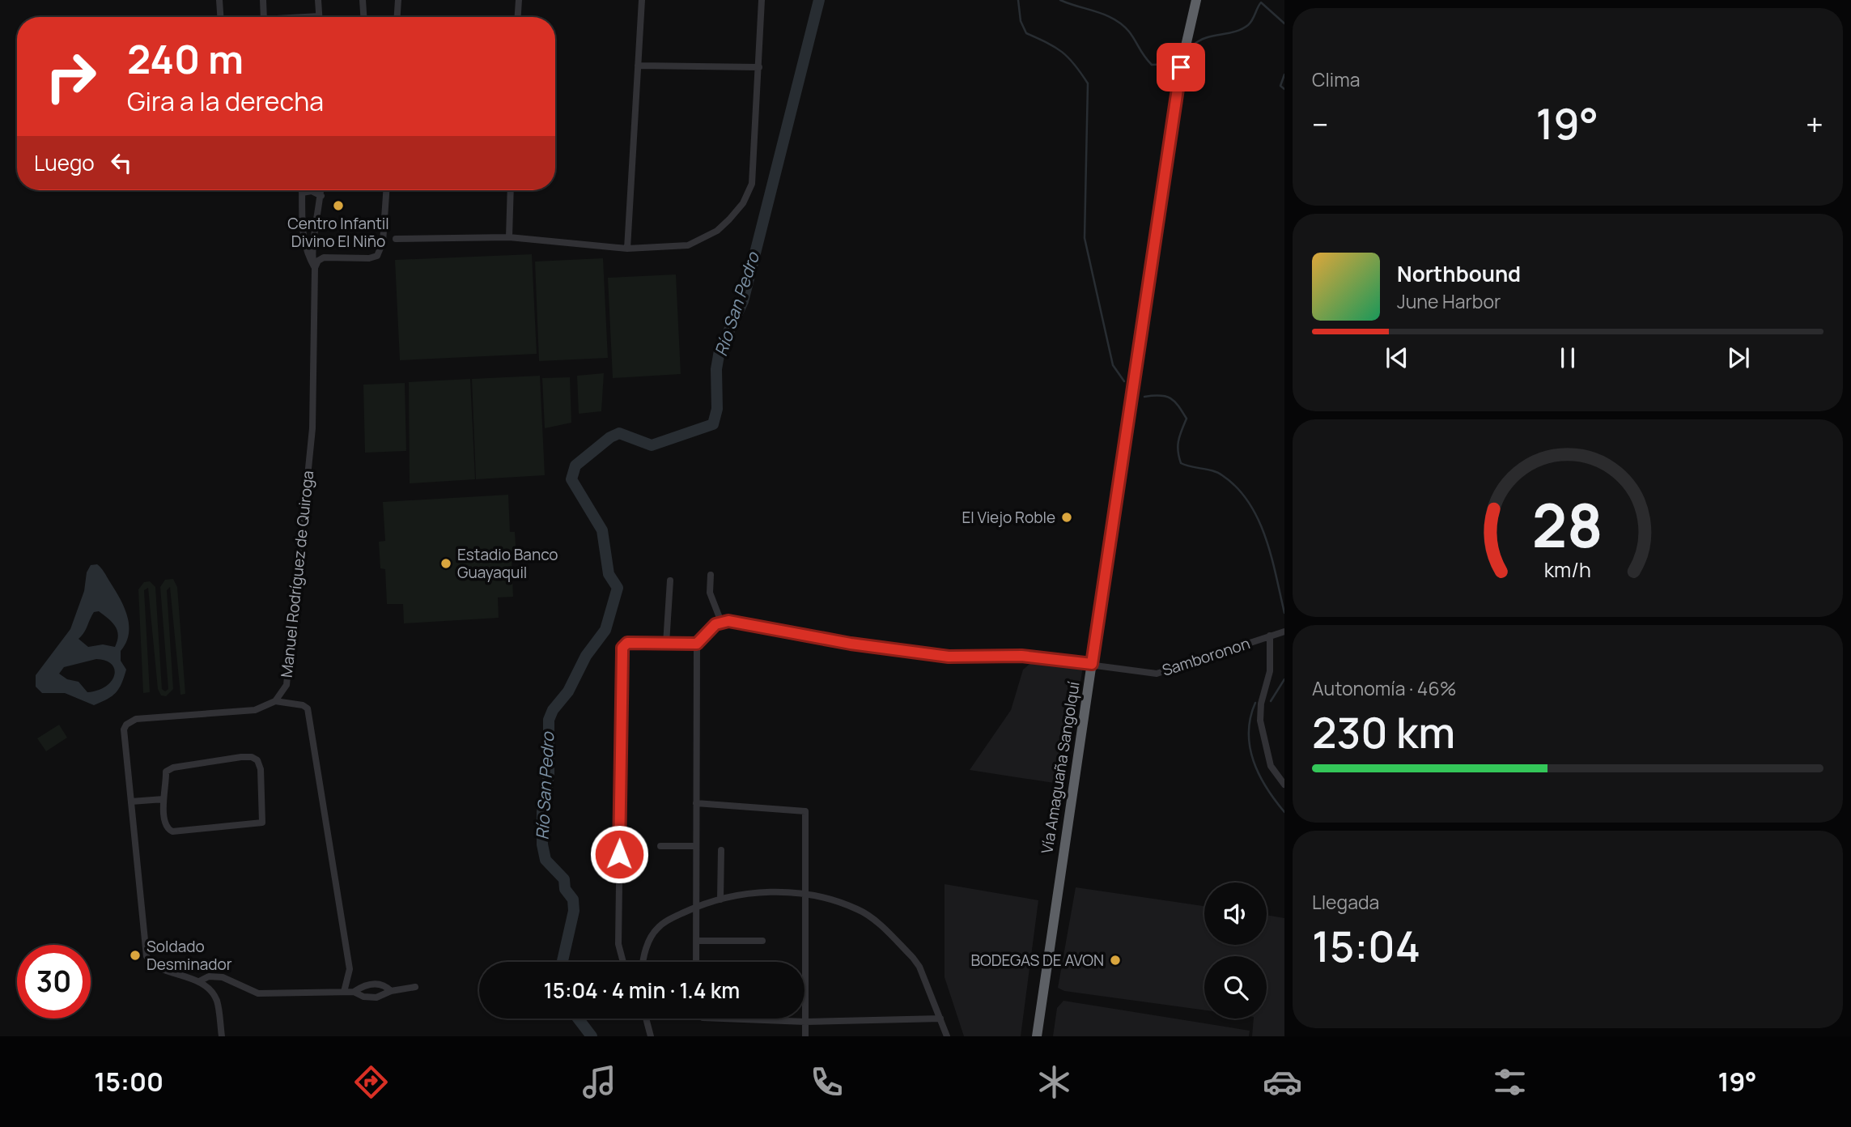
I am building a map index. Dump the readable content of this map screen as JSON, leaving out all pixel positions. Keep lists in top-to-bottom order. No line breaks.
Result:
{"streets":{"highway":["Vía Amaguaña Sangolquí"],"street":["Manuel Rodríguez de Quiroga","Samboronon"]},"crossings":[["Samboronon","Vía Amaguaña Sangolquí"]],"water":["Río San Pedro"],"places":["Centro Infantil Divino El Niño","El Viejo Roble","Estadio Banco Guayaquil","Soldado Desminador","BODEGAS DE AVON"],"page":{"tile":["Clima",["Autonomía · 46%","230 km"],["Llegada","15:04"]],"turn":["240 m","Gira a la derecha"],"heat":["−","19°","+"],"then":"Luego","song":["Northbound","June Harbor"],"limit":"30","trip":"15:04 · 4 min · 1.4 km","tabs":["15:00","19°"],"gauge":["28","km/h"]}}
